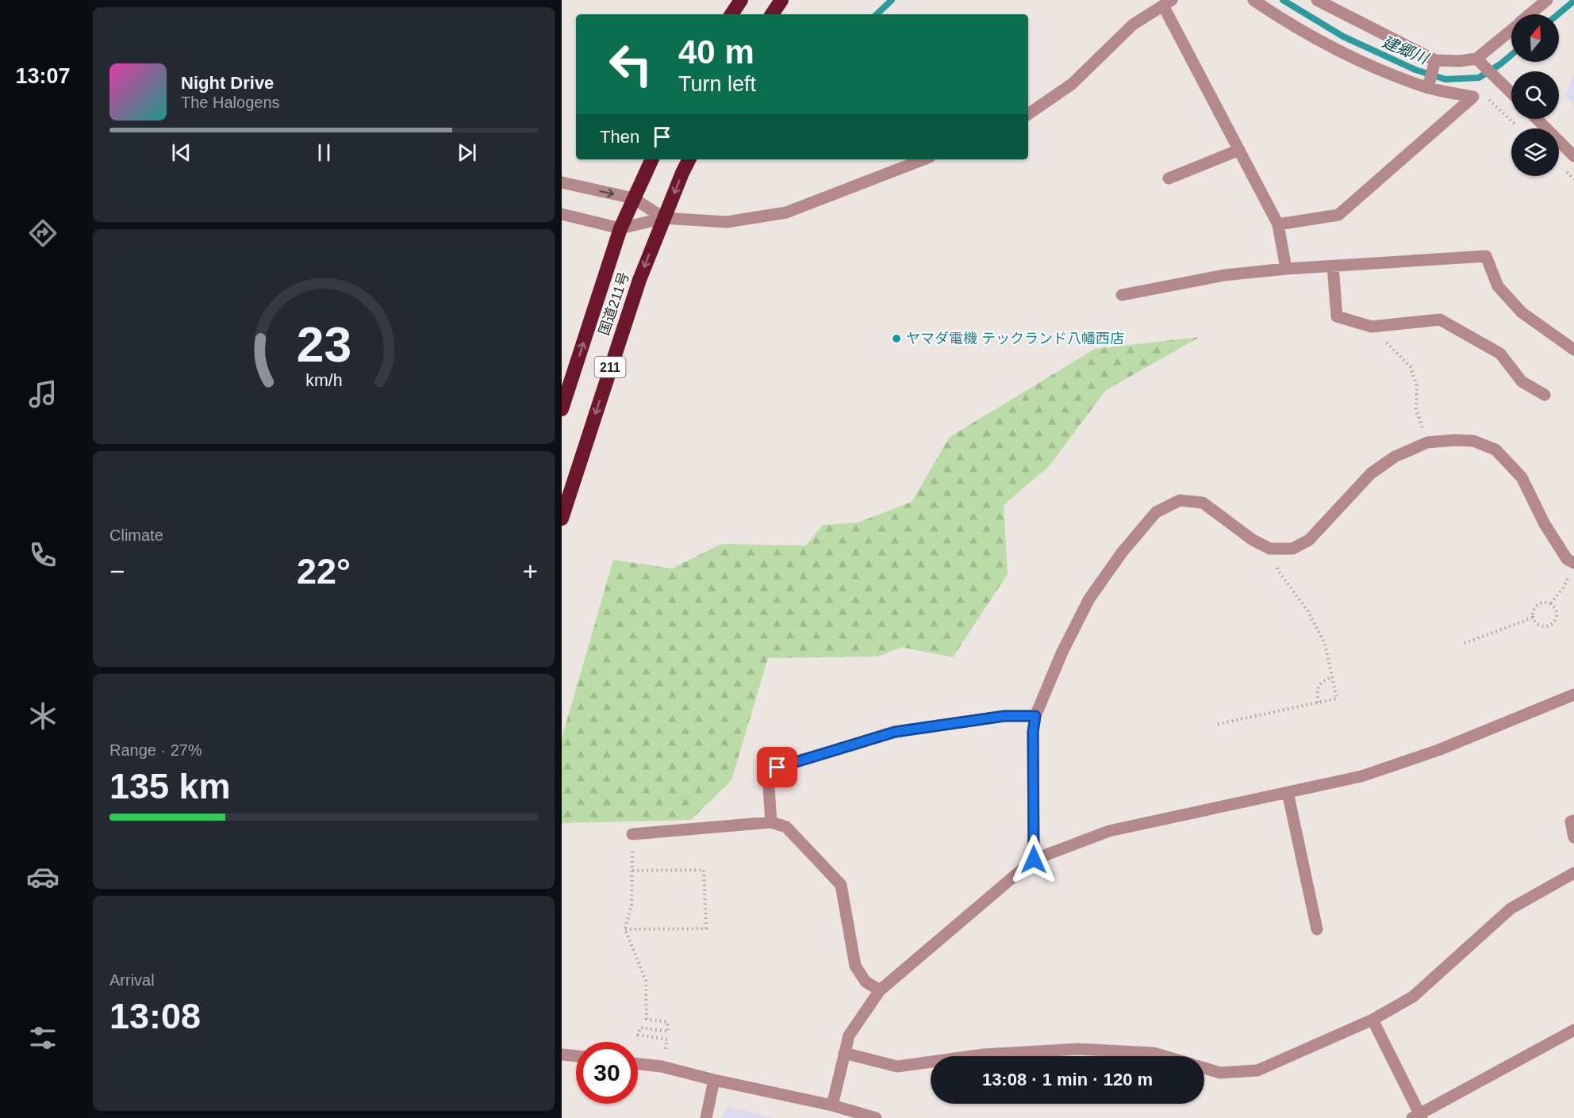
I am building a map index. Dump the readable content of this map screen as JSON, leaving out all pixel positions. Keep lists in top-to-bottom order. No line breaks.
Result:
{"streets":{"highway":["国道211号","211"]},"water":["建郷川"],"places":["ヤマダ電機 テックランド八幡西店"],"north":"top","page":{"tabs":"13:07","turn":["40 m","Turn left"],"song":["Night Drive","The Halogens"],"then":"Then","tile":["Climate",["Range · 27%","135 km"],["Arrival","13:08"]],"heat":["−","22°","+"],"limit":"30","trip":"13:08 · 1 min · 120 m","gauge":["23","km/h"]}}
